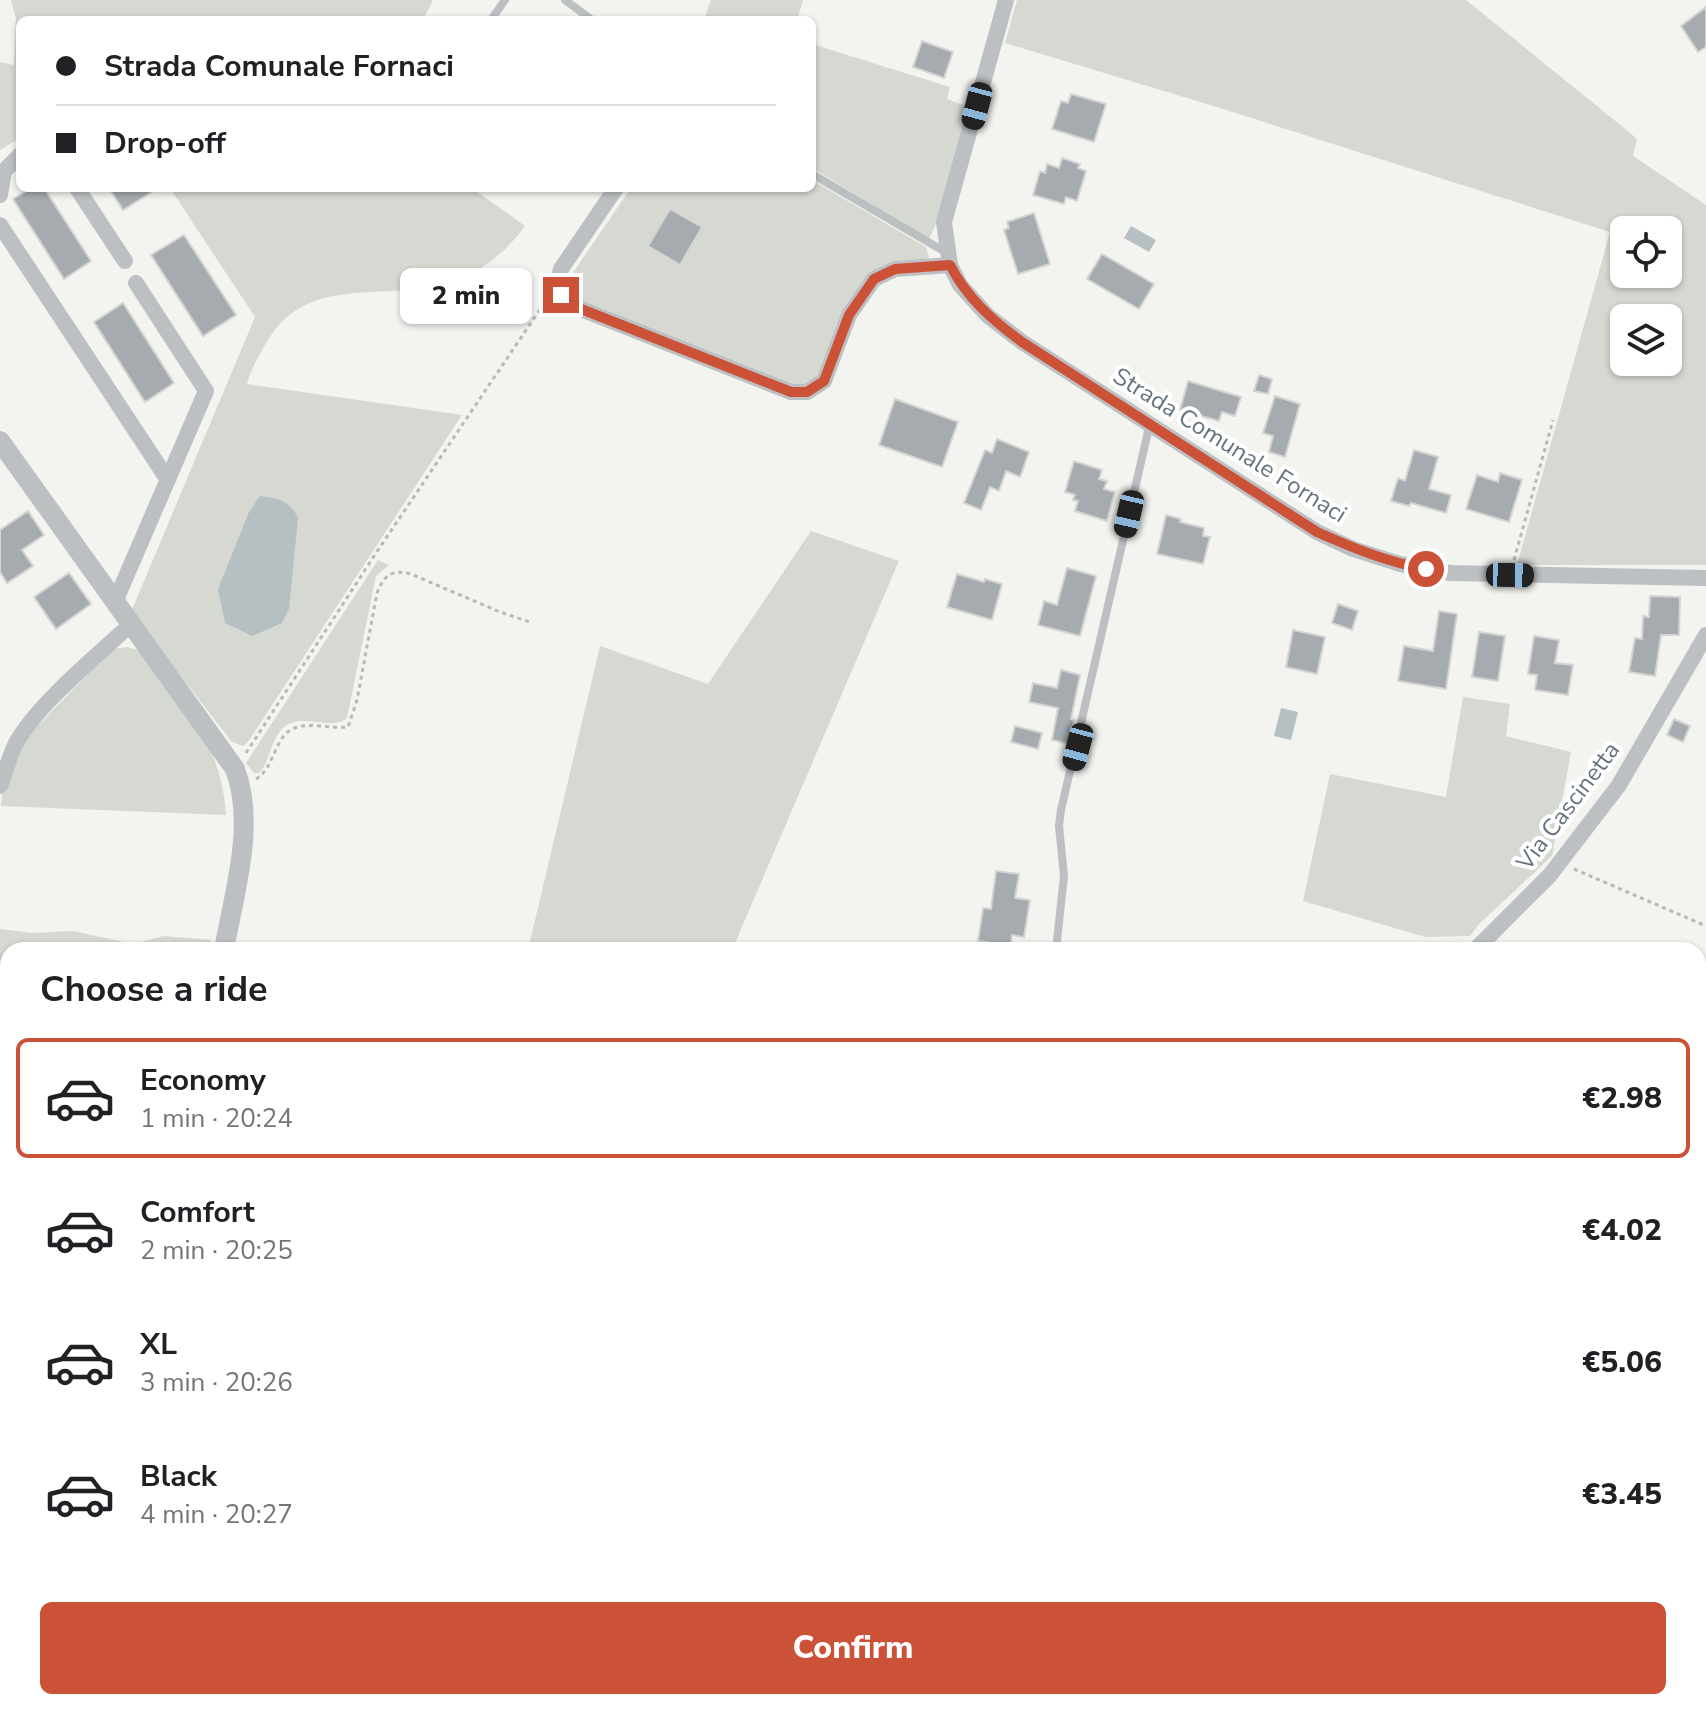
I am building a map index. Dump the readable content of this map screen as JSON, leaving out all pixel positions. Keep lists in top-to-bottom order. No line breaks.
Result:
{"streets":{"street":["Strada Comunale Fornaci","Via Cascinetta"]},"page":{"banner":["Strada Comunale Fornaci","Drop-off"],"bubble":"2 min","heading":"Choose a ride","list":[{"name":"Economy","note":"1 min · 20:24","value":"€2.98"},{"name":"Comfort","note":"2 min · 20:25","value":"€4.02"},{"name":"XL","note":"3 min · 20:26","value":"€5.06"},{"name":"Black","note":"4 min · 20:27","value":"€3.45"}],"buttons":"Confirm"}}
